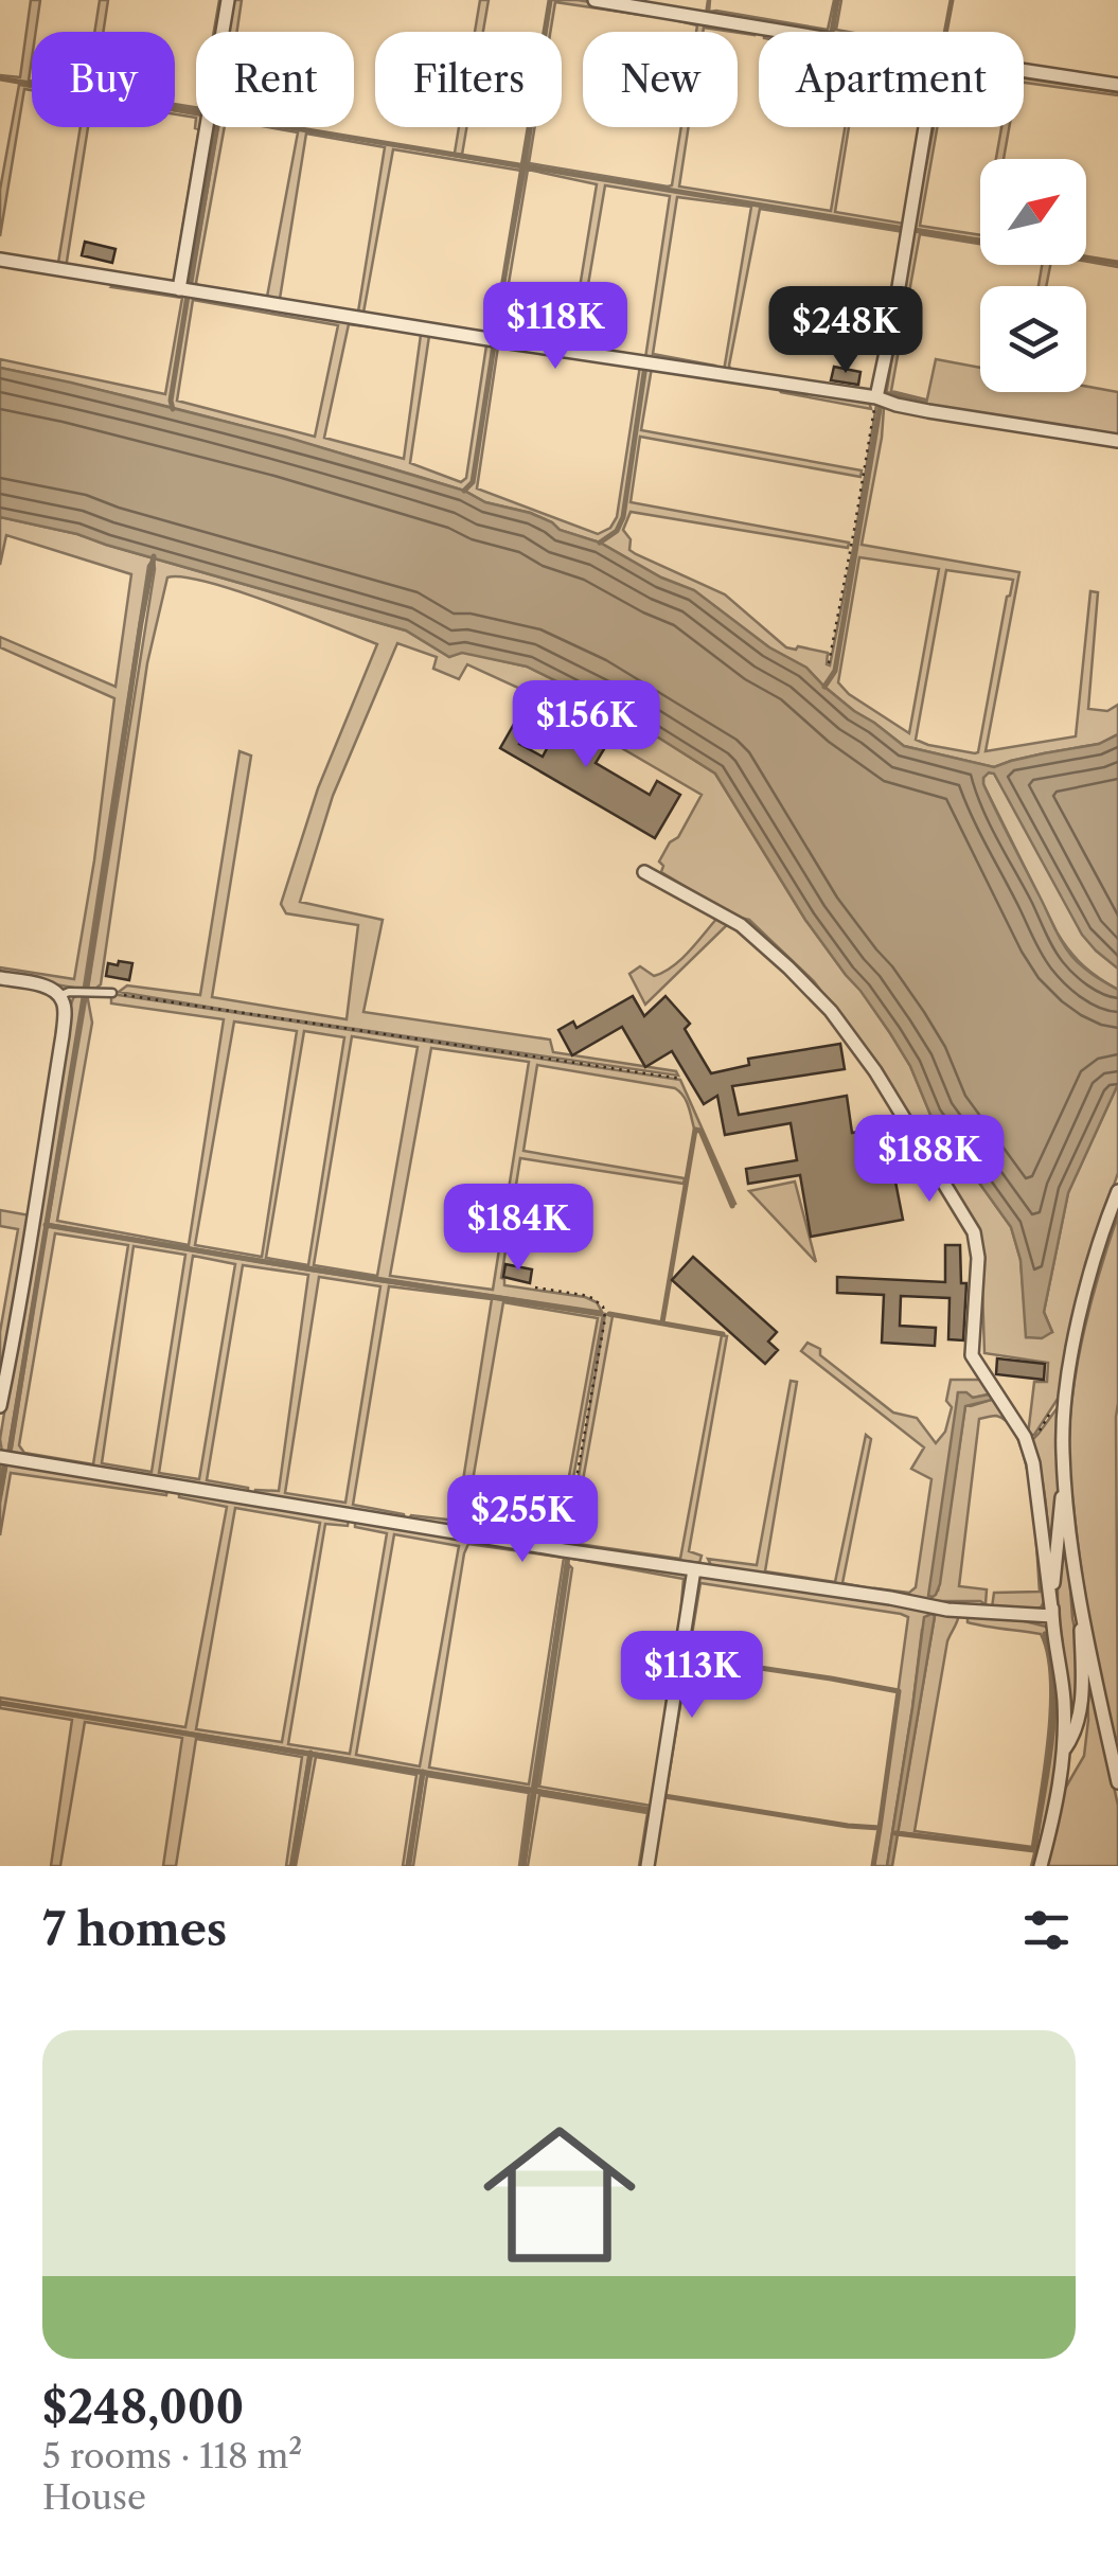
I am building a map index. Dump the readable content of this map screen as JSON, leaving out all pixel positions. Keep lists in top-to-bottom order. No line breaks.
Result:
{"north":"top right","page":{"chip":["Buy","Rent","Filters","New","Apartment"],"price":["$118K","$248K","$156K","$188K","$184K","$255K","$113K"],"heading":"7 homes","list":[{"name":"$248,000","note":"5 rooms · 118 m² · House"}]}}
